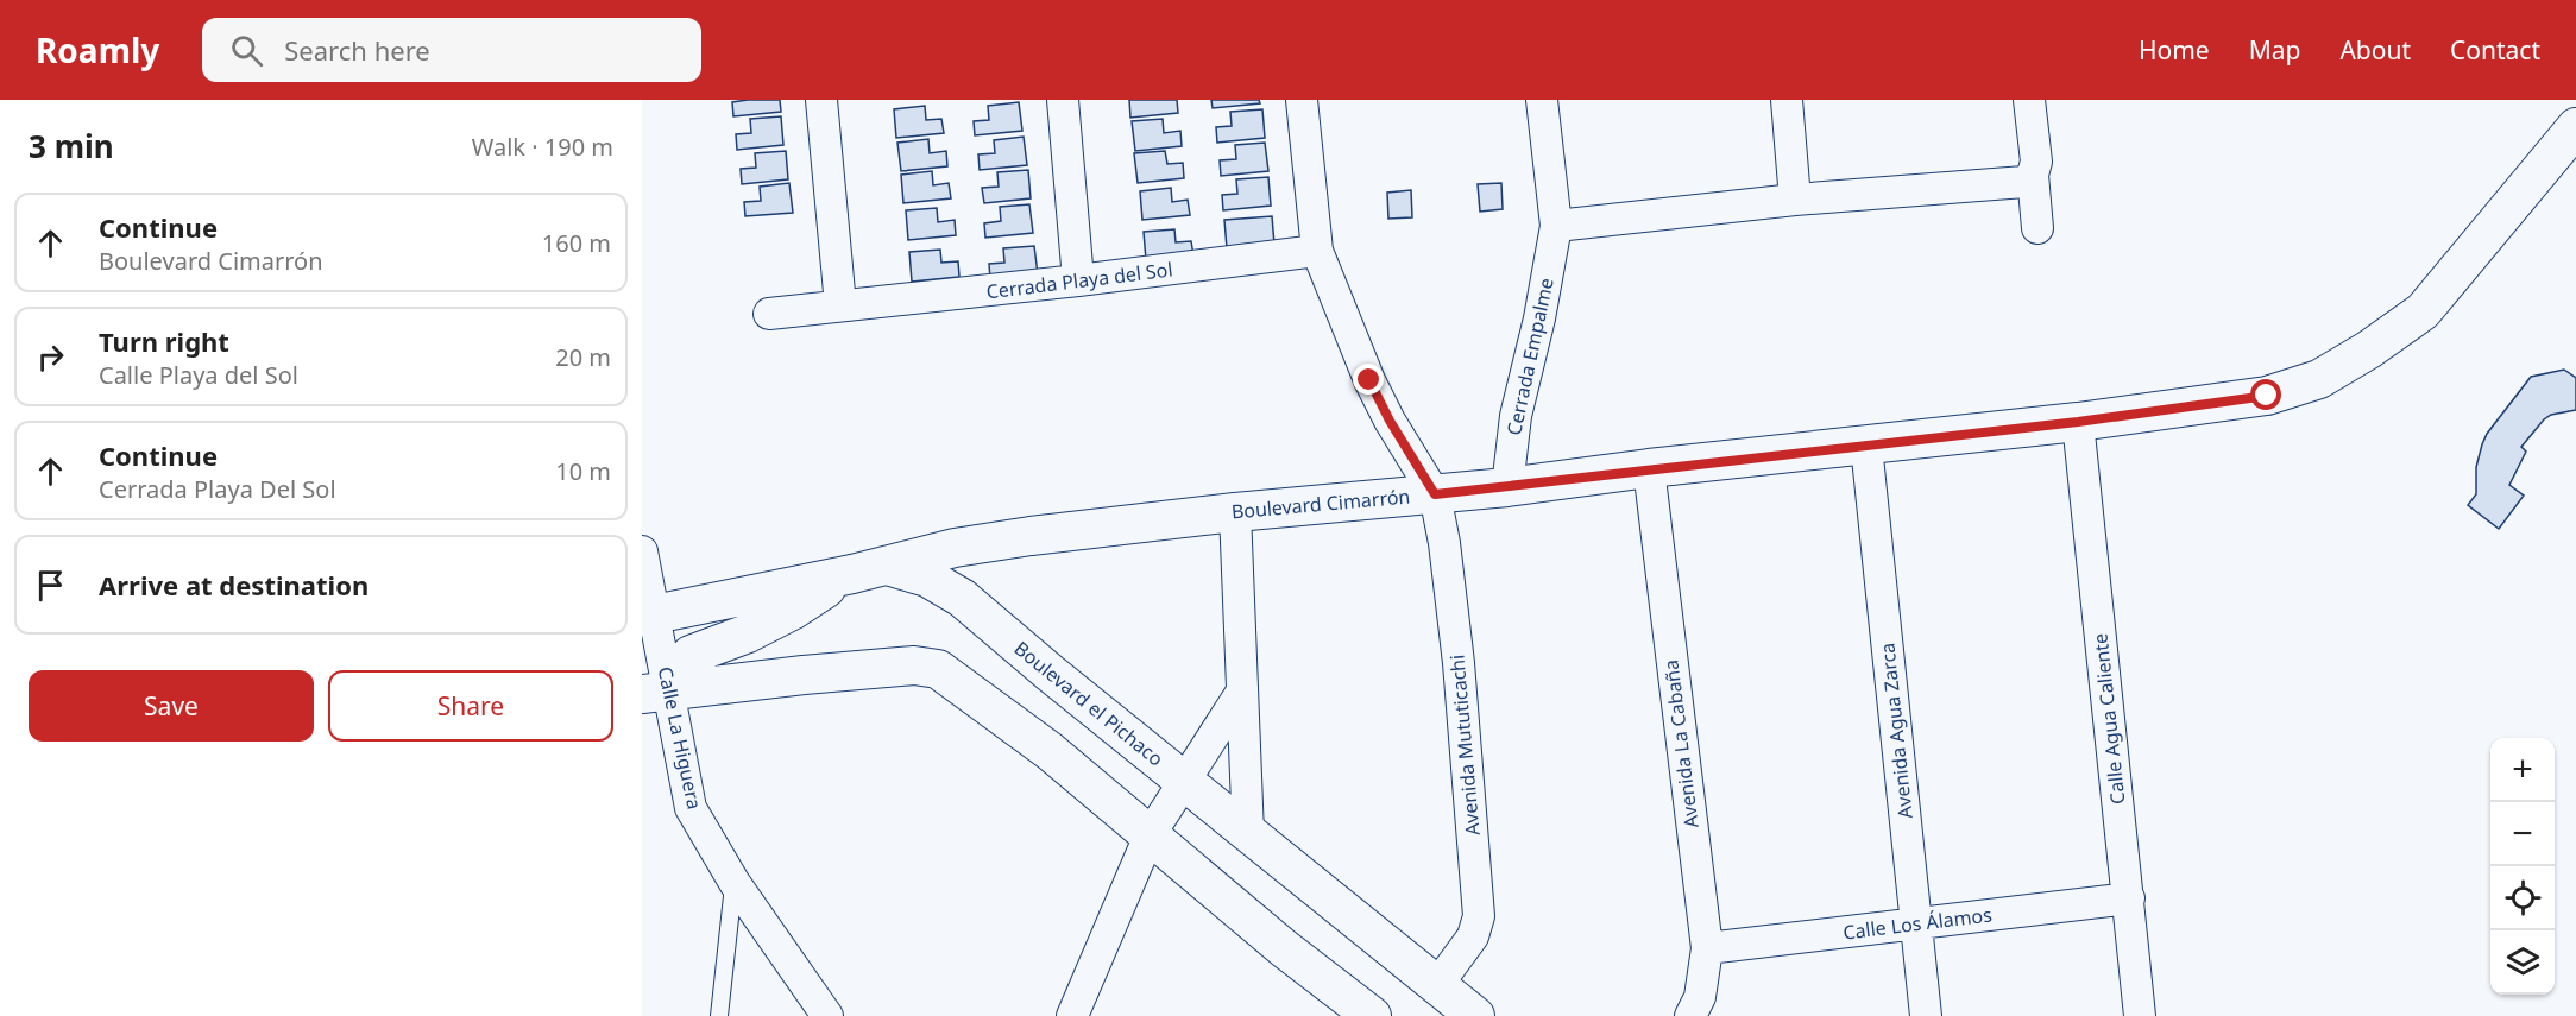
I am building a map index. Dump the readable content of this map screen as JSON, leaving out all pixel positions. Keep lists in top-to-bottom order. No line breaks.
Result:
{"streets":{"street":["Cerrada Playa del Sol","Cerrada Empalme","Boulevard Cimarrón","Boulevard el Pichaco","Calle Agua Caliente","Avenida Agua Zarca","Calle La Higuera","Avenida La Cabaña","Avenida Mututicachi","Calle Los Álamos"]},"crossings":[["Cerrada Empalme","Boulevard Cimarrón"],["Boulevard Cimarrón","Boulevard el Pichaco"],["Boulevard Cimarrón","Calle Agua Caliente"],["Boulevard Cimarrón","Avenida Agua Zarca"],["Boulevard Cimarrón","Avenida La Cabaña"],["Boulevard Cimarrón","Avenida Mututicachi"],["Boulevard el Pichaco","Calle La Higuera"],["Boulevard el Pichaco","Avenida Mututicachi"],["Calle Agua Caliente","Calle Los Álamos"],["Avenida Agua Zarca","Calle Los Álamos"],["Avenida La Cabaña","Calle Los Álamos"]],"page":{"header":"Roamly","search":"Search here","nav":["Home","Map","About","Contact"],"heading":["3 min","Walk · 190 m"],"list":[["Continue","Boulevard Cimarrón","160 m"],["Turn right","Calle Playa del Sol","20 m"],["Continue","Cerrada Playa Del Sol","10 m"],"Arrive at destination"],"buttons":["Save","Share"],"map_buttons":["+","−"]}}
